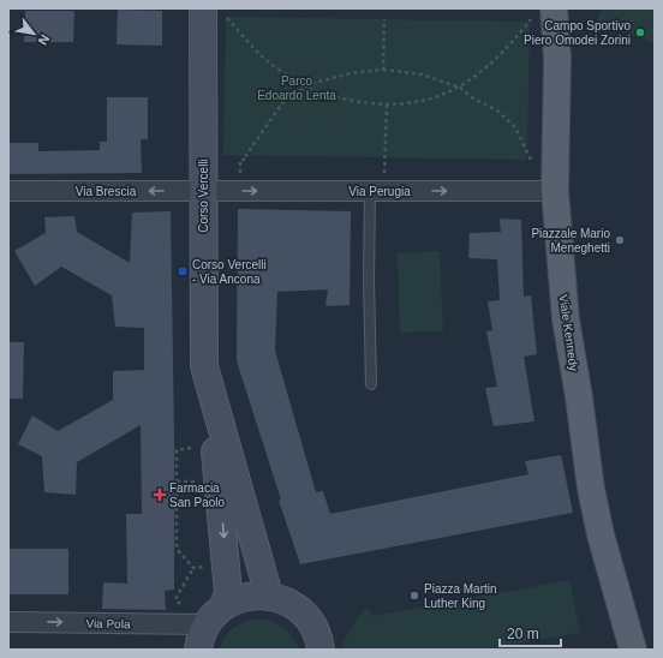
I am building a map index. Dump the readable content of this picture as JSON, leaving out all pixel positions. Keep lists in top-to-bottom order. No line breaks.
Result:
{"streets":{"main road":["Corso Vercelli","Viale Kennedy"],"street":["Via Brescia","Via Perugia","Via Pola"]},"crossings":[["Via Brescia","Via Perugia"],["Via Brescia","Corso Vercelli"],["Via Perugia","Corso Vercelli"],["Via Perugia","Viale Kennedy"],["Corso Vercelli","Via Pola"]],"one_way":["Via Brescia","Via Perugia","Via Pola"],"parks":["Parco Edoardo Lenta"],"places":{"other":["Campo Sportivo Piero Omodei Zorini","Piazzale Mario Meneghetti","Piazza Martin Luther King"],"transit":["Corso Vercelli - Via Ancona"],"health":["Farmacia San Paolo"]},"scale_bar":"20 m","north":"bottom right"}
